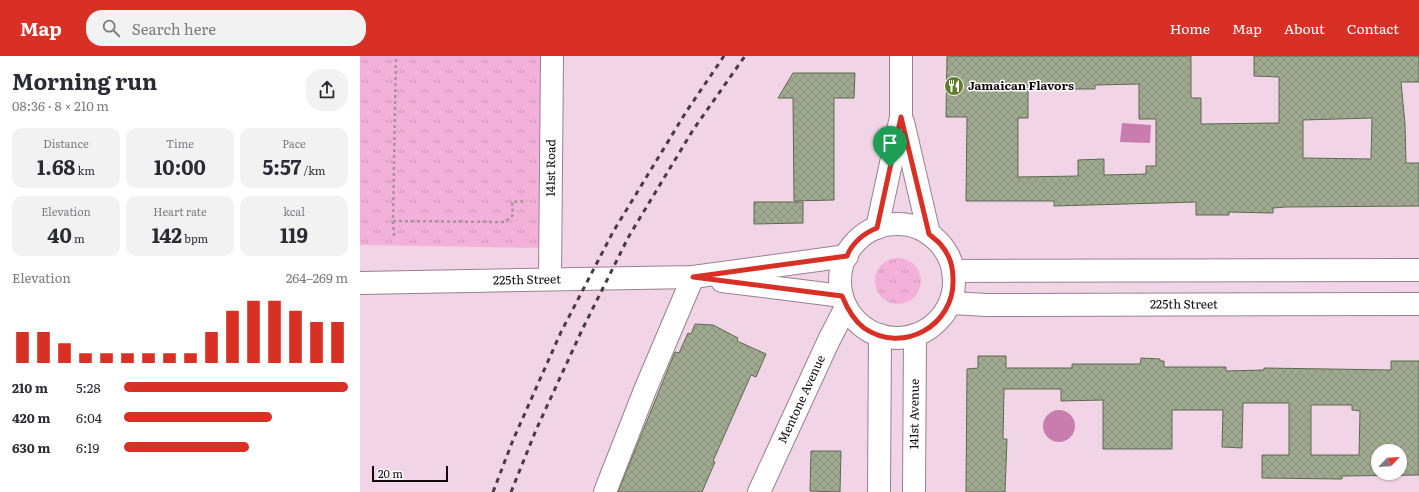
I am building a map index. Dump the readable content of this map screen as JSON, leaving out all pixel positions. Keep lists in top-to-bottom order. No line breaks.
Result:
{"streets":{"street":["141st Road","225th Street","Mentone Avenue","141st Avenue"]},"crossings":[["141st Road","225th Street"],["225th Street","Mentone Avenue"],["225th Street","141st Avenue"],["Mentone Avenue","141st Avenue"]],"places":{"restaurant":["Jamaican Flavors"]},"scale_bar":"20 m","north":"top right","page":{"header":"Map","search":"Search here","nav":["Home","Map","About","Contact"],"heading":["Morning run","08:36 · 8 × 210 m"],"stats":[["Distance","1.68 km"],["Time","10:00"],["Pace","5:57 /km"],["Elevation","40 m"],["Heart rate","142 bpm"],["kcal","119"]],"chart":["Elevation","264–269 m"],"list":[{"name":"210 m","note":"5:28"},{"name":"420 m","note":"6:04"},{"name":"630 m","note":"6:19"}],"scale":"20 m"}}
